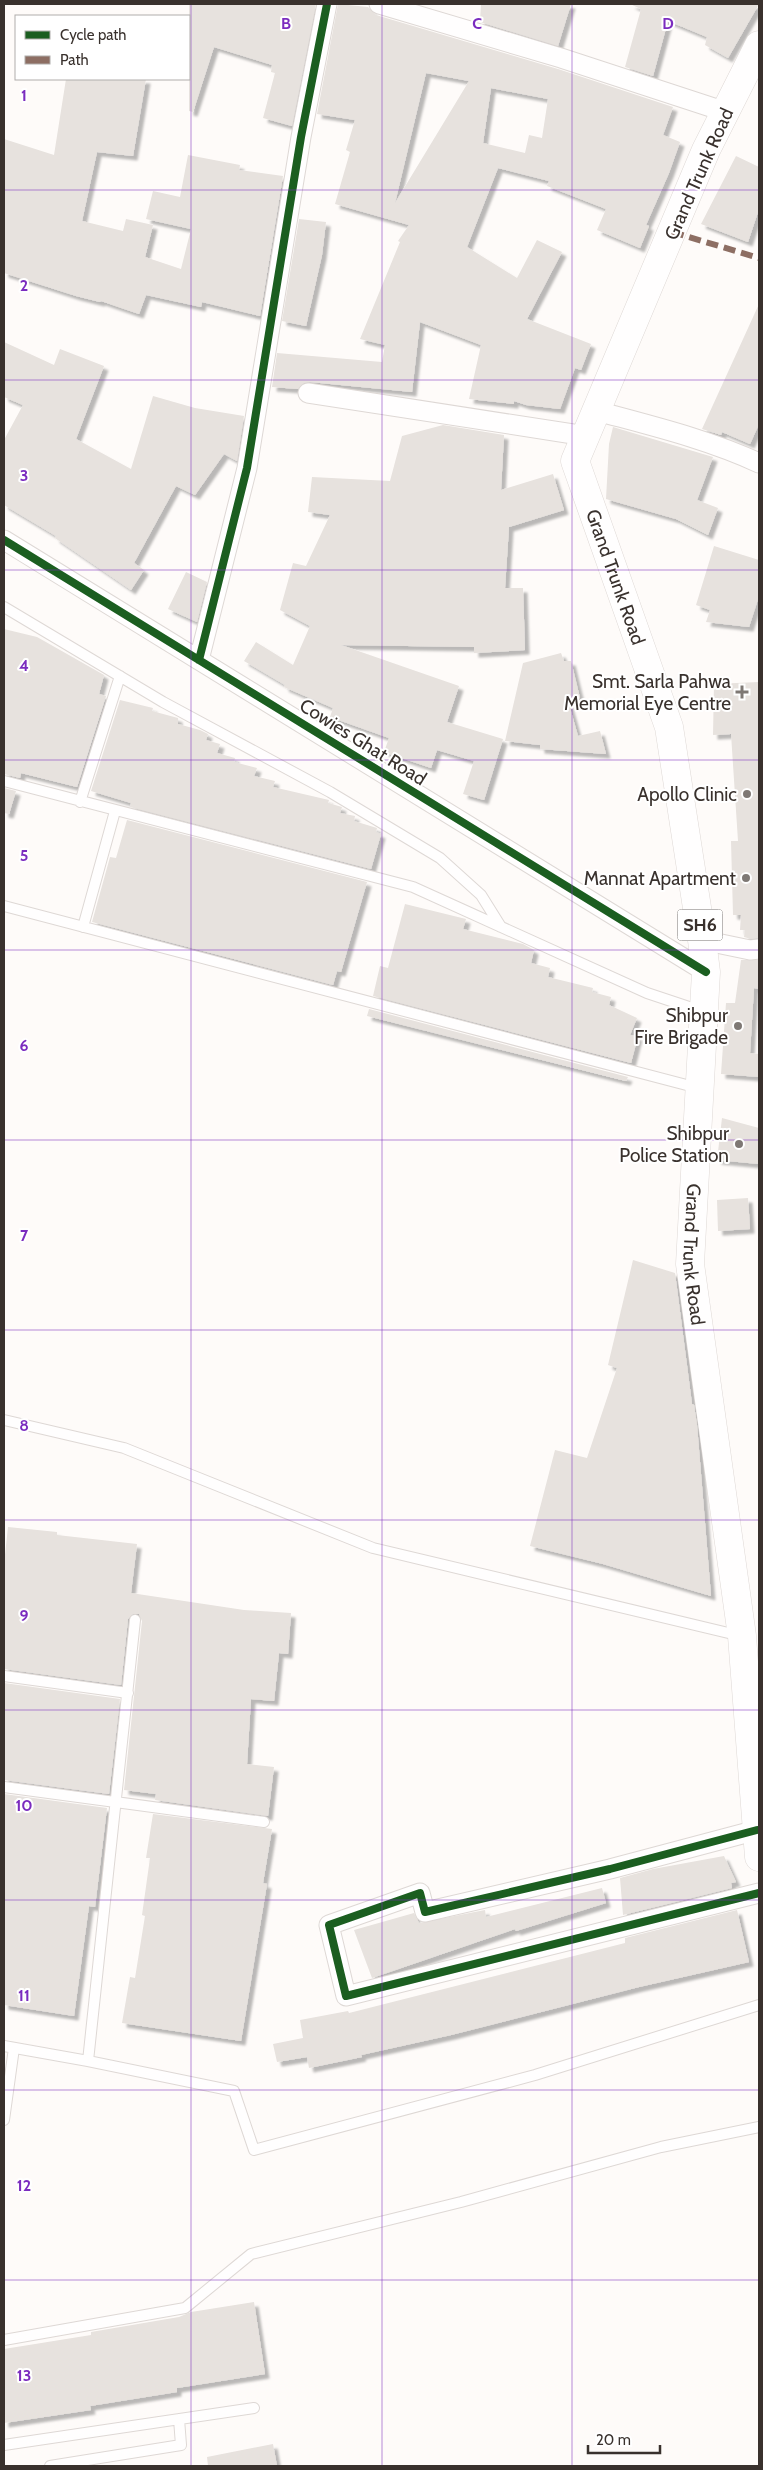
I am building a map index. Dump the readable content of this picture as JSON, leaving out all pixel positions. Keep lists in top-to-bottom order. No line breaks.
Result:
{"streets":{"main road":["Grand Trunk Road","SH6"],"street":["Cowies Ghat Road"]},"crossings":[["Grand Trunk Road","Cowies Ghat Road"]],"places":{"health":["Smt. Sarla Pahwa Memorial Eye Centre"],"other":["Apollo Clinic","Mannat Apartment","Shibpur Fire Brigade","Shibpur Police Station"]},"legend":["Cycle path","Path"],"scale_bar":"20 m","grid":{"columns":["B","C","D"],"rows":["1","2","3","4","5","6","7","8","9","10","11","12","13"]}}
